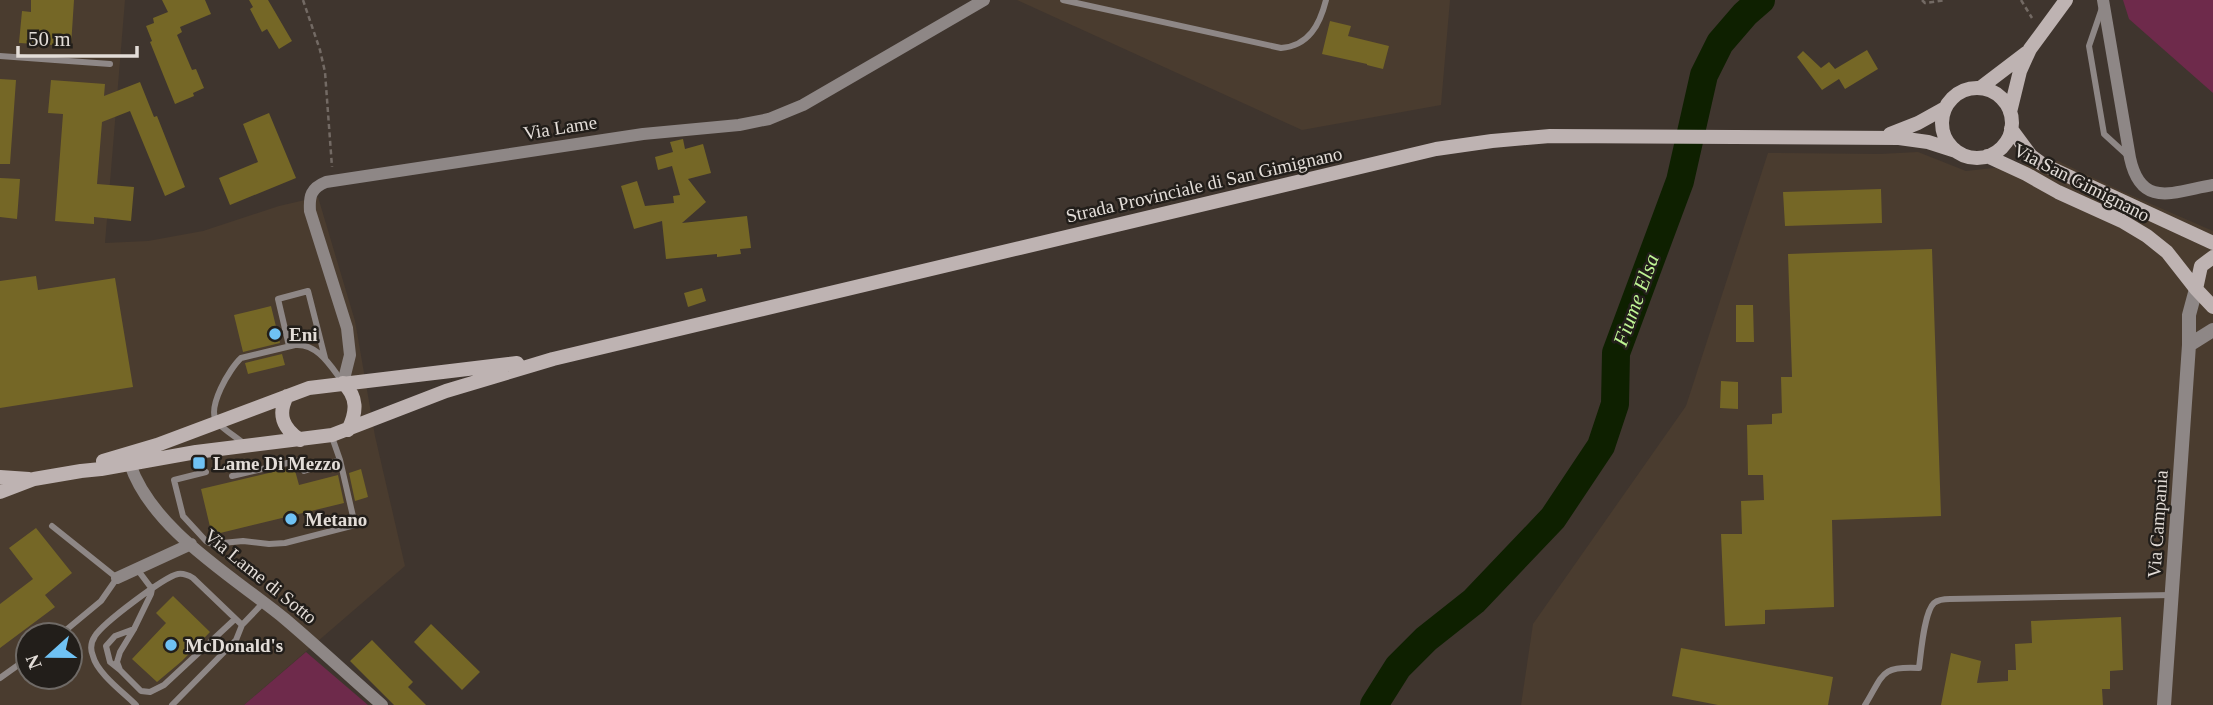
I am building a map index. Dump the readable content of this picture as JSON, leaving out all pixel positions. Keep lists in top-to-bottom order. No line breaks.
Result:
{"streets":{"main road":["Via San Gimignano","Strada Provinciale di San Gimignano"],"street":["Via Lame","Via Campania","Via Lame di Sotto"]},"crossings":[["Via San Gimignano","Strada Provinciale di San Gimignano"],["Via San Gimignano","Via Campania"],["Strada Provinciale di San Gimignano","Via Lame di Sotto"]],"water":["Fiume Elsa"],"places":{"other":["Eni","Metano","McDonald's"],"transit":["Lame Di Mezzo"]},"scale_bar":"50 m","north":"left"}
